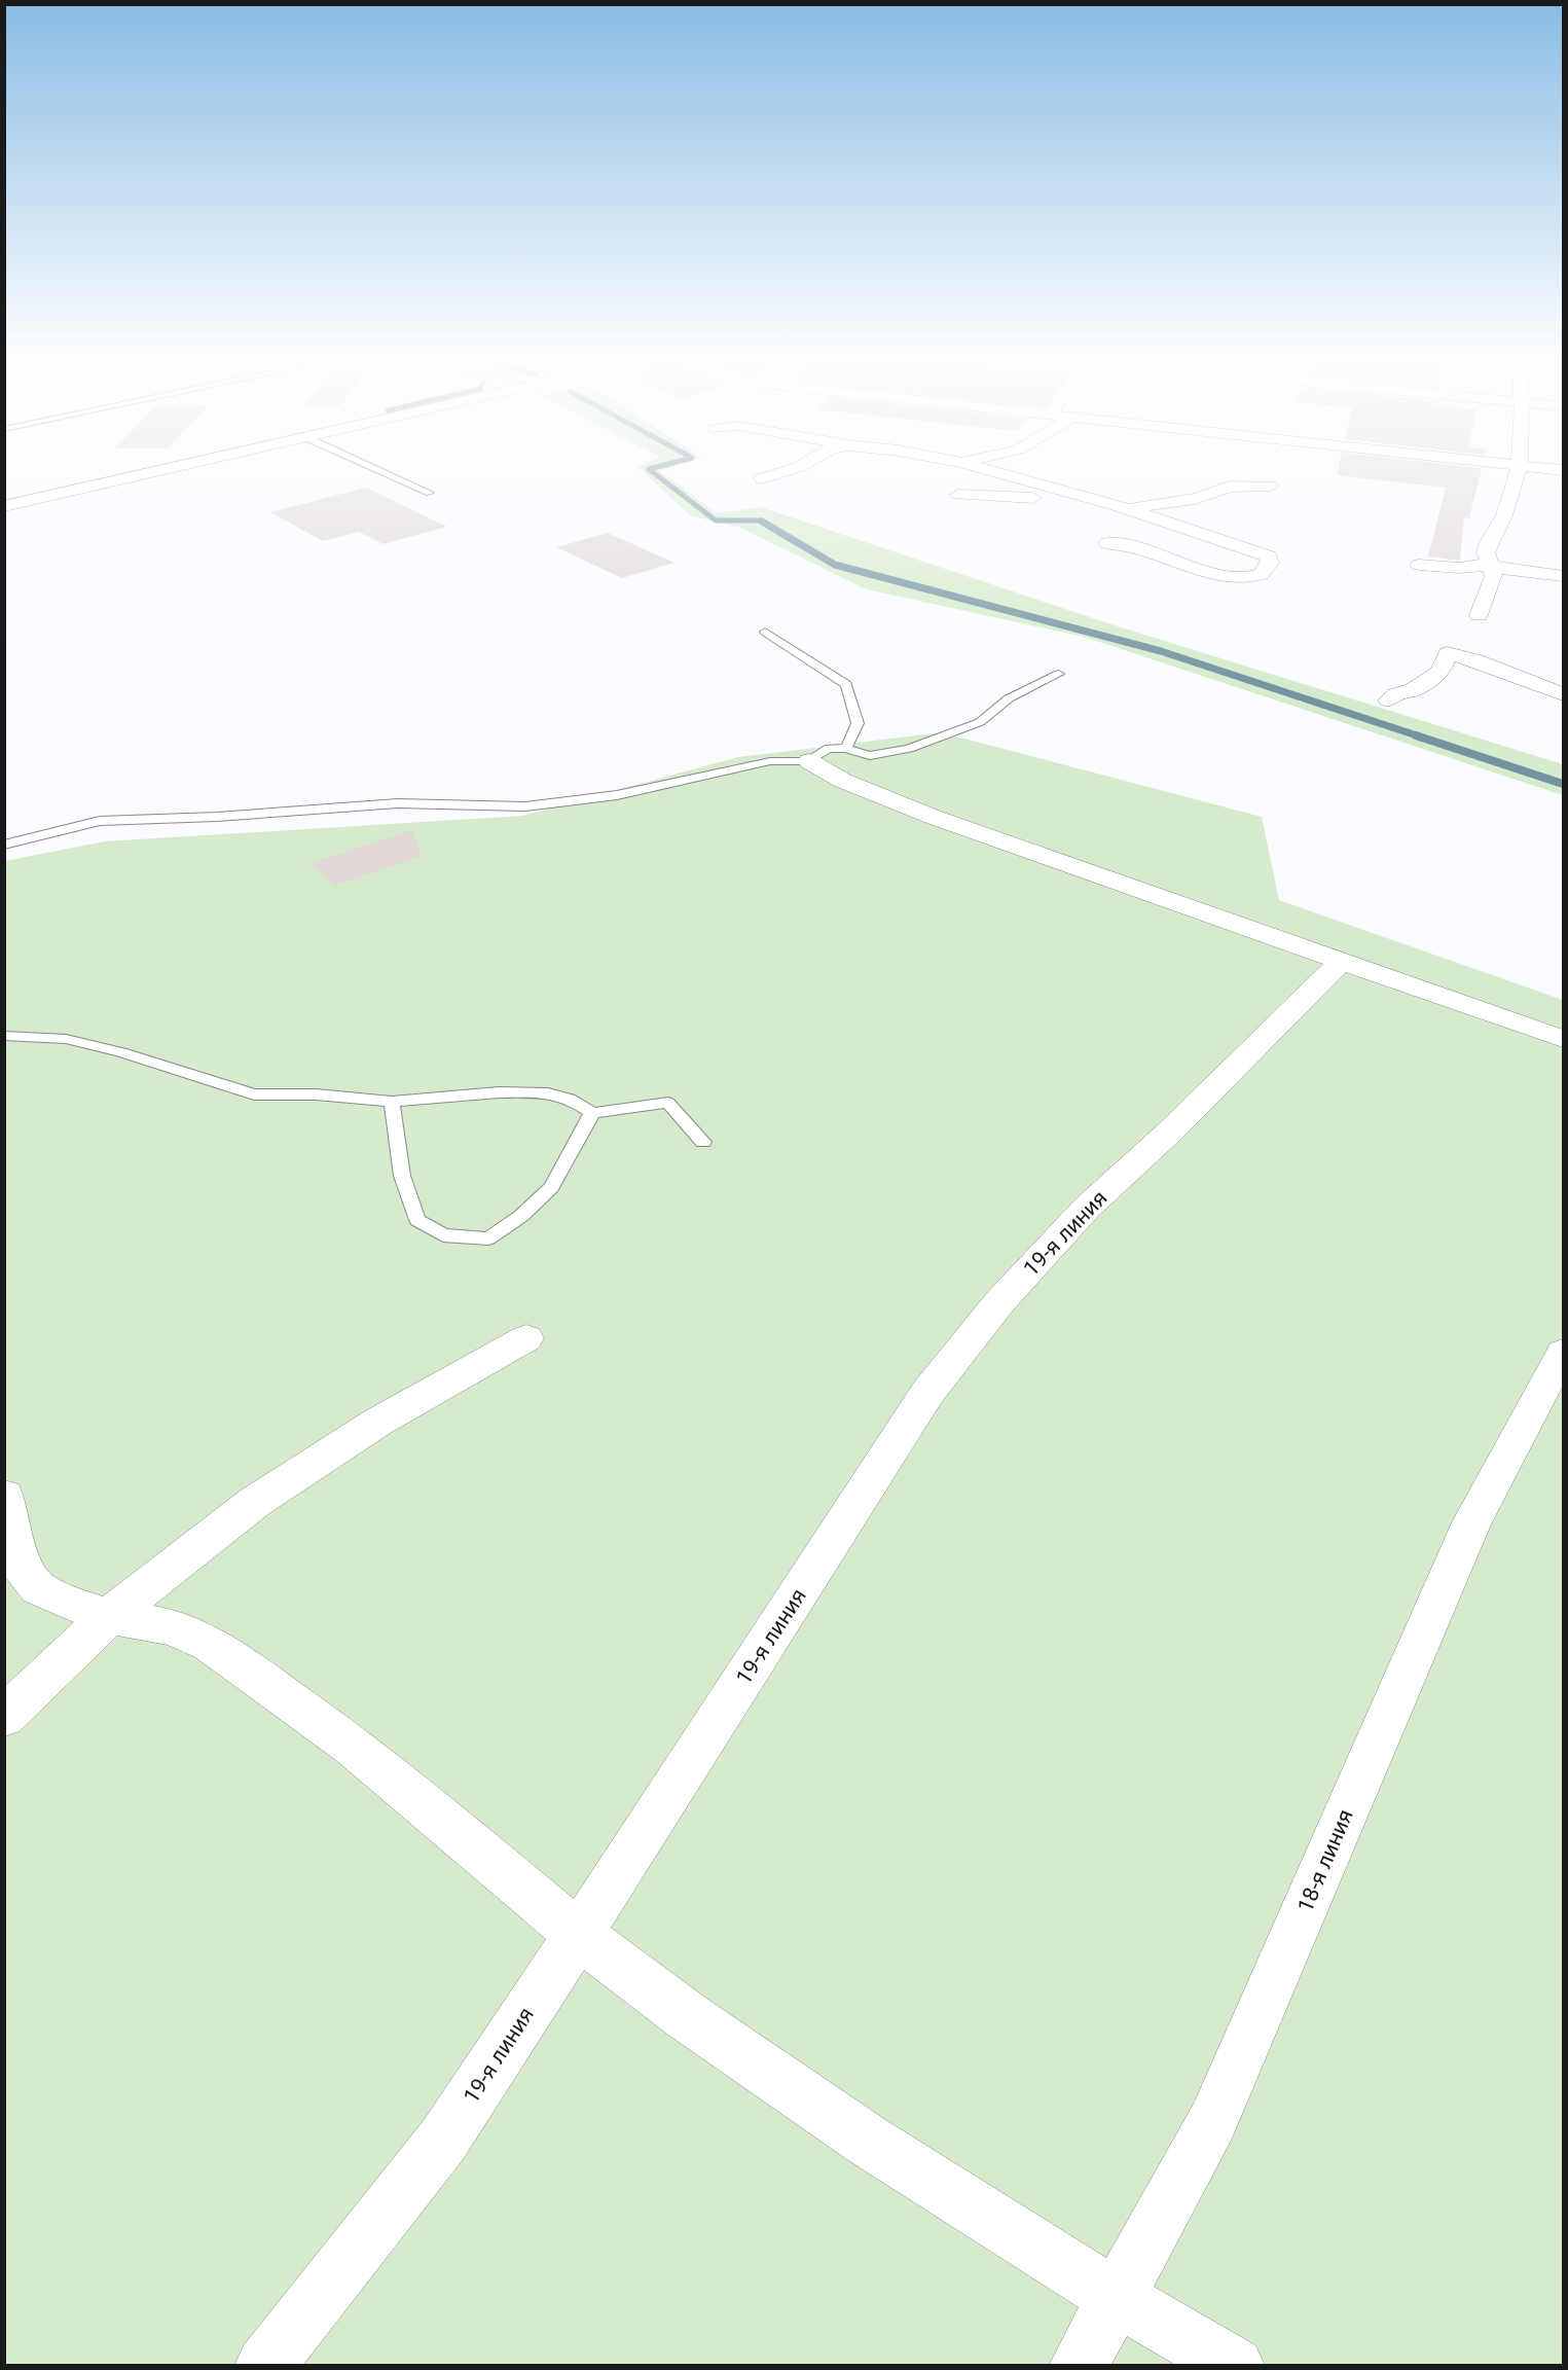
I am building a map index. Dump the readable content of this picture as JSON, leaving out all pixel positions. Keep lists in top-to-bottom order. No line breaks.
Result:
{"streets":{"street":["19-я линия","18-я линия"]}}
